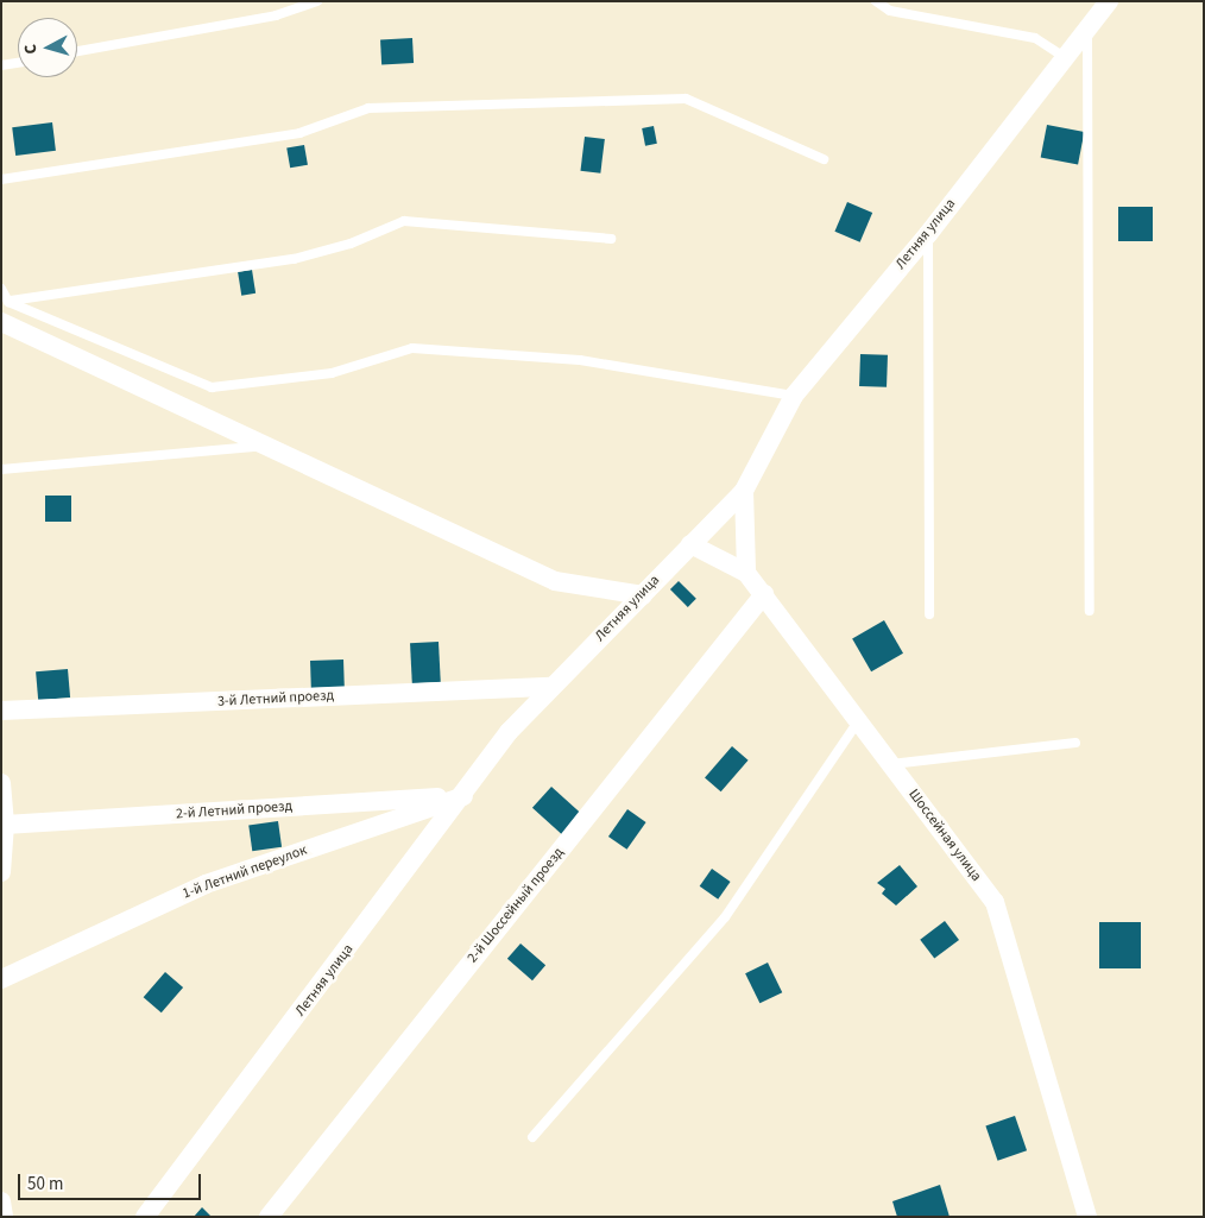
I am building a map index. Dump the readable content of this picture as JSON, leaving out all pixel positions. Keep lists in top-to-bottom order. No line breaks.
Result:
{"streets":{"street":["Летняя улица","3-й Летний проезд","2-й Летний проезд","Шоссейная улица","1-й Летний переулок","2-й Шоссейный проезд"]},"crossings":[["Летняя улица","3-й Летний проезд"],["Летняя улица","2-й Летний проезд"],["Летняя улица","1-й Летний переулок"],["2-й Летний проезд","1-й Летний переулок"],["Шоссейная улица","2-й Шоссейный проезд"]],"scale_bar":"50 m","north":"left"}
